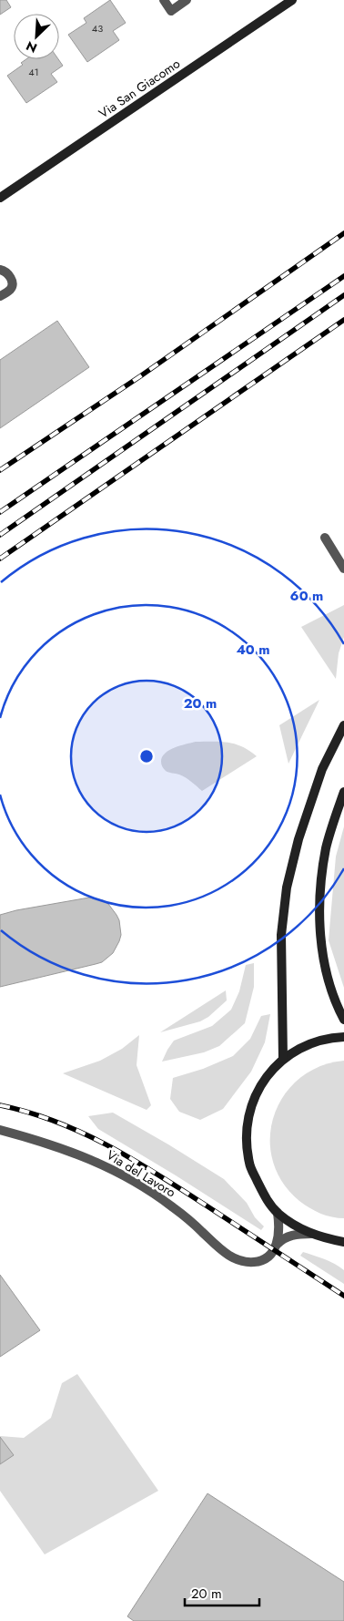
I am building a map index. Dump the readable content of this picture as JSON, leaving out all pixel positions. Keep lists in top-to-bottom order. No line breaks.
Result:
{"streets":{"main road":["Via San Giacomo","Via del Lavoro"]},"house_numbers":["43","41"],"scale_bar":"20 m","north":"bottom left","rings":["60 m","40 m","20 m"]}
